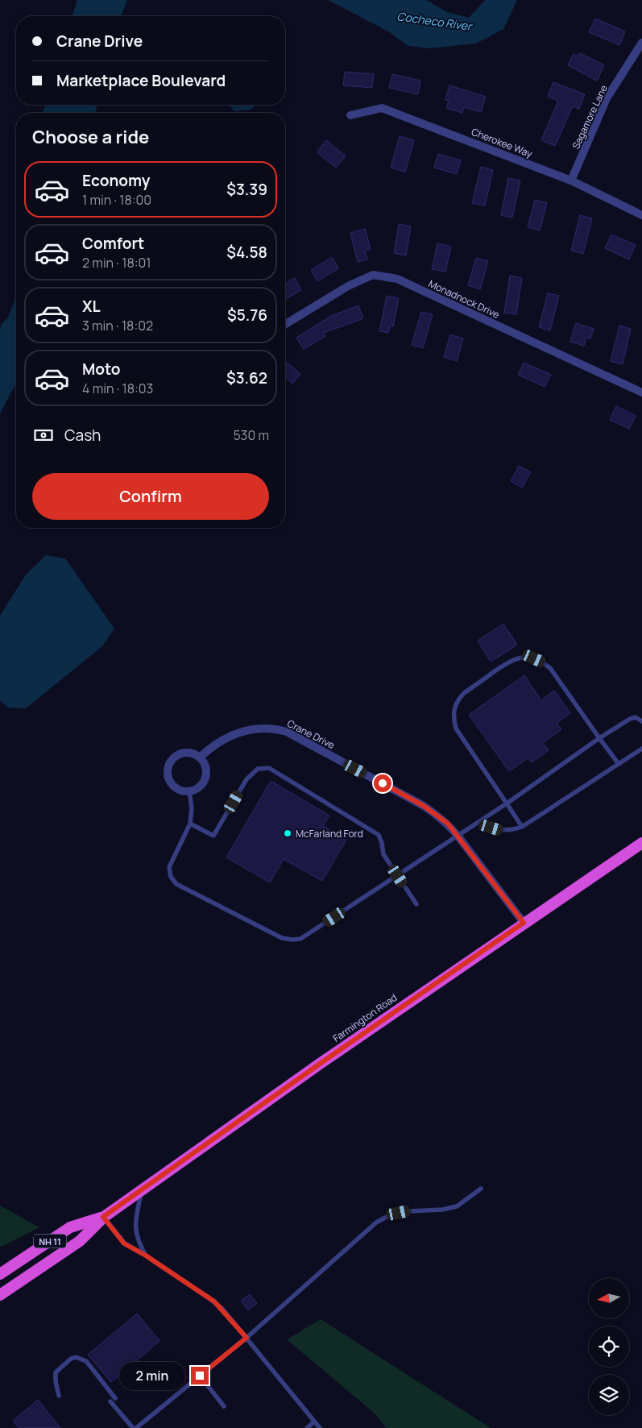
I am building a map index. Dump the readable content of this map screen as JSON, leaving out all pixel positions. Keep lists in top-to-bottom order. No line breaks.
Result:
{"streets":{"highway":["Farmington Road","NH 11"],"street":["Sagamore Lane","Cherokee Way","Monadnock Drive","Crane Drive"]},"crossings":[["Sagamore Lane","Cherokee Way"],["Crane Drive","Farmington Road"]],"water":["Cocheco River"],"places":["McFarland Ford"],"north":"left","page":{"banner":["Crane Drive","Marketplace Boulevard"],"heading":"Choose a ride","list":[{"name":"Economy","note":"1 min · 18:00","value":"$3.39"},{"name":"Comfort","note":"2 min · 18:01","value":"$4.58"},{"name":"XL","note":"3 min · 18:02","value":"$5.76"},{"name":"Moto","note":"4 min · 18:03","value":"$3.62"}],"pay":["Cash","530 m"],"buttons":"Confirm","bubble":"2 min"}}
